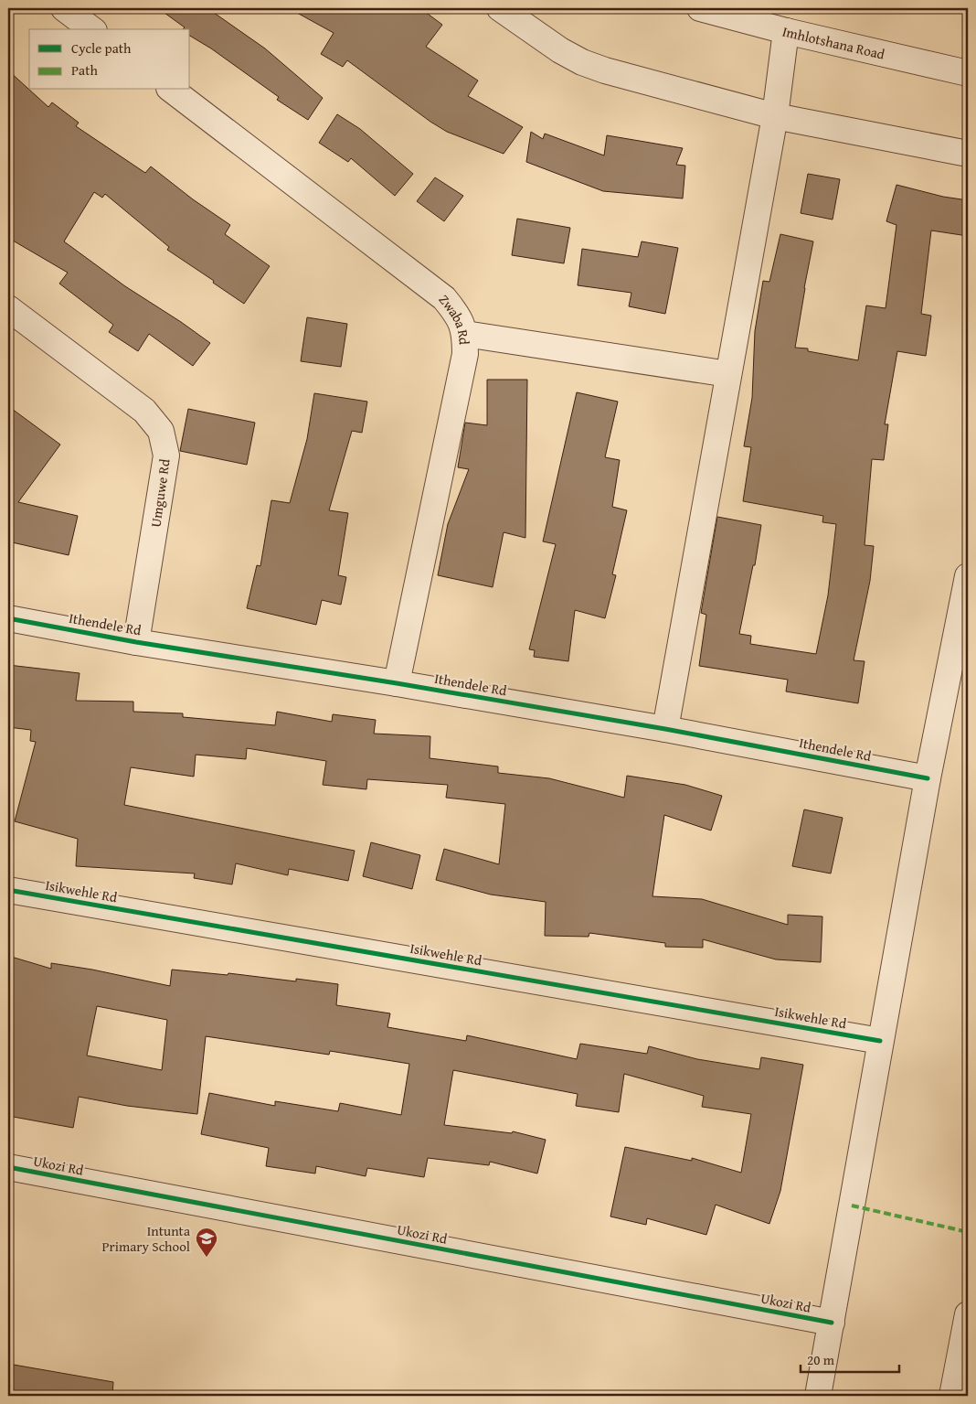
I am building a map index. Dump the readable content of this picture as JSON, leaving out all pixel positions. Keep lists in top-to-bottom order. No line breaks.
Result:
{"streets":{"street":["Imhlotshana Road","Zwaba Rd","Umguwe Rd","Ithendele Rd","Isikwehle Rd","Ukozi Rd"]},"crossings":[["Zwaba Rd","Ithendele Rd"],["Umguwe Rd","Ithendele Rd"]],"places":{"school or university":["Intunta Primary School"]},"legend":["Cycle path","Path"],"scale_bar":"20 m"}
